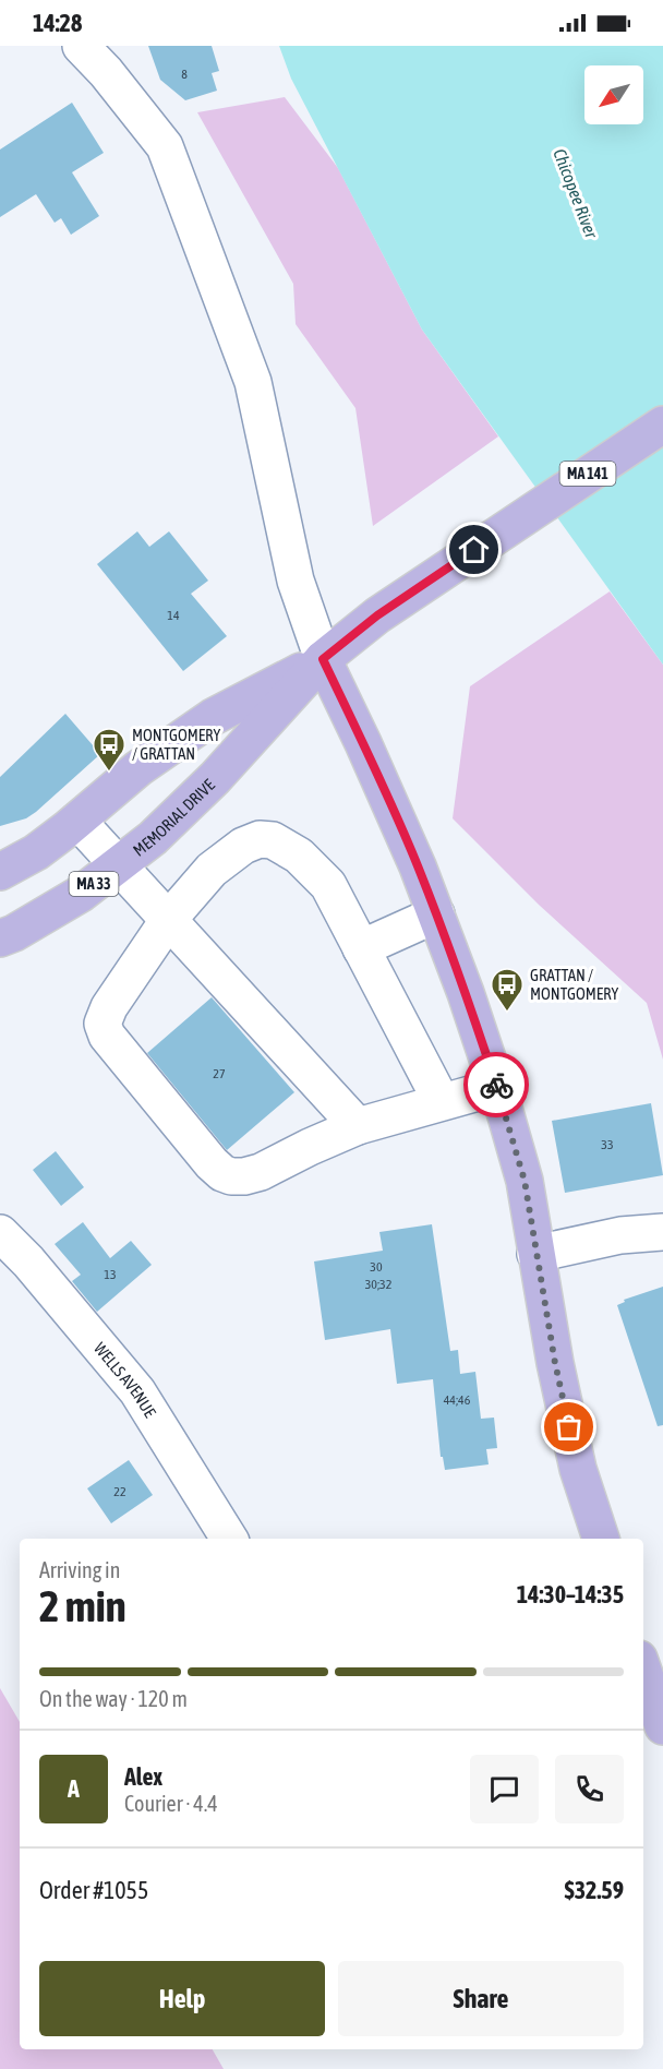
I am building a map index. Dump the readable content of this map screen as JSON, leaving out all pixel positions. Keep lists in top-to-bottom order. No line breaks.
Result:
{"streets":{"main road":["MA 141","MEMORIAL DRIVE","MA 33"],"street":["WELLS AVENUE"]},"crossings":[["MA 141","MEMORIAL DRIVE"]],"water":["Chicopee River"],"places":{"bus stop":["MONTGOMERY / GRATTAN","GRATTAN / MONTGOMERY"]},"house_numbers":["8","14","27","33","30","13","30;32","44;46","22"],"north":"bottom left","page":{"status":"14:28","heading":["2 min","Arriving in","14:30–14:35"],"panel":["Alex","Courier · 4.4","Order #1055","$32.59"],"bar":"On the way · 120 m","round":"A","buttons":["Help","Share"]}}
